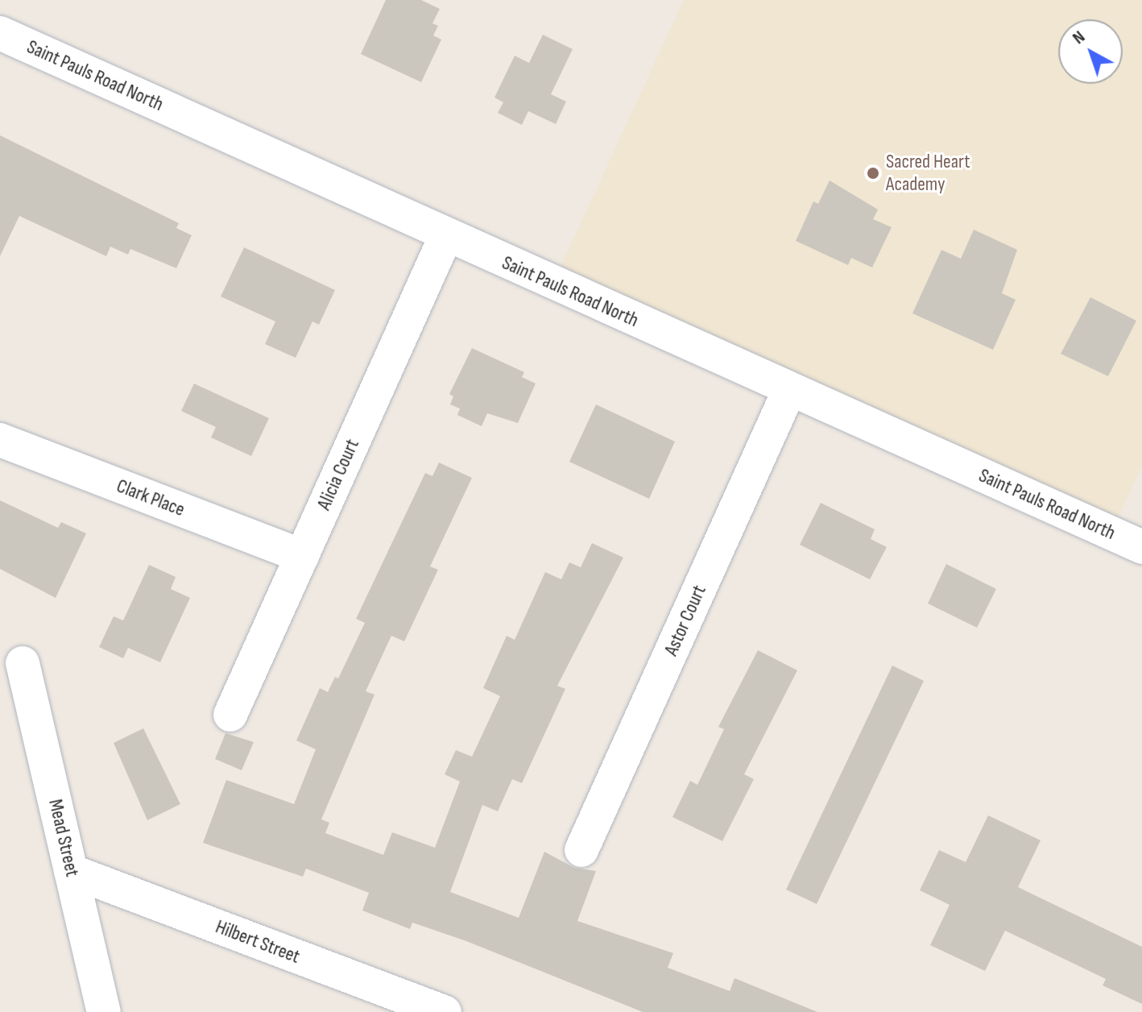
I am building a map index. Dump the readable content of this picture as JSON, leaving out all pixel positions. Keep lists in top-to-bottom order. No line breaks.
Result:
{"streets":{"street":["Saint Pauls Road North","Alicia Court","Clark Place","Astor Court","Mead Street","Hilbert Street"]},"crossings":[["Saint Pauls Road North","Alicia Court"],["Saint Pauls Road North","Astor Court"],["Alicia Court","Clark Place"],["Mead Street","Hilbert Street"]],"places":["Sacred Heart Academy"],"north":"top left"}
